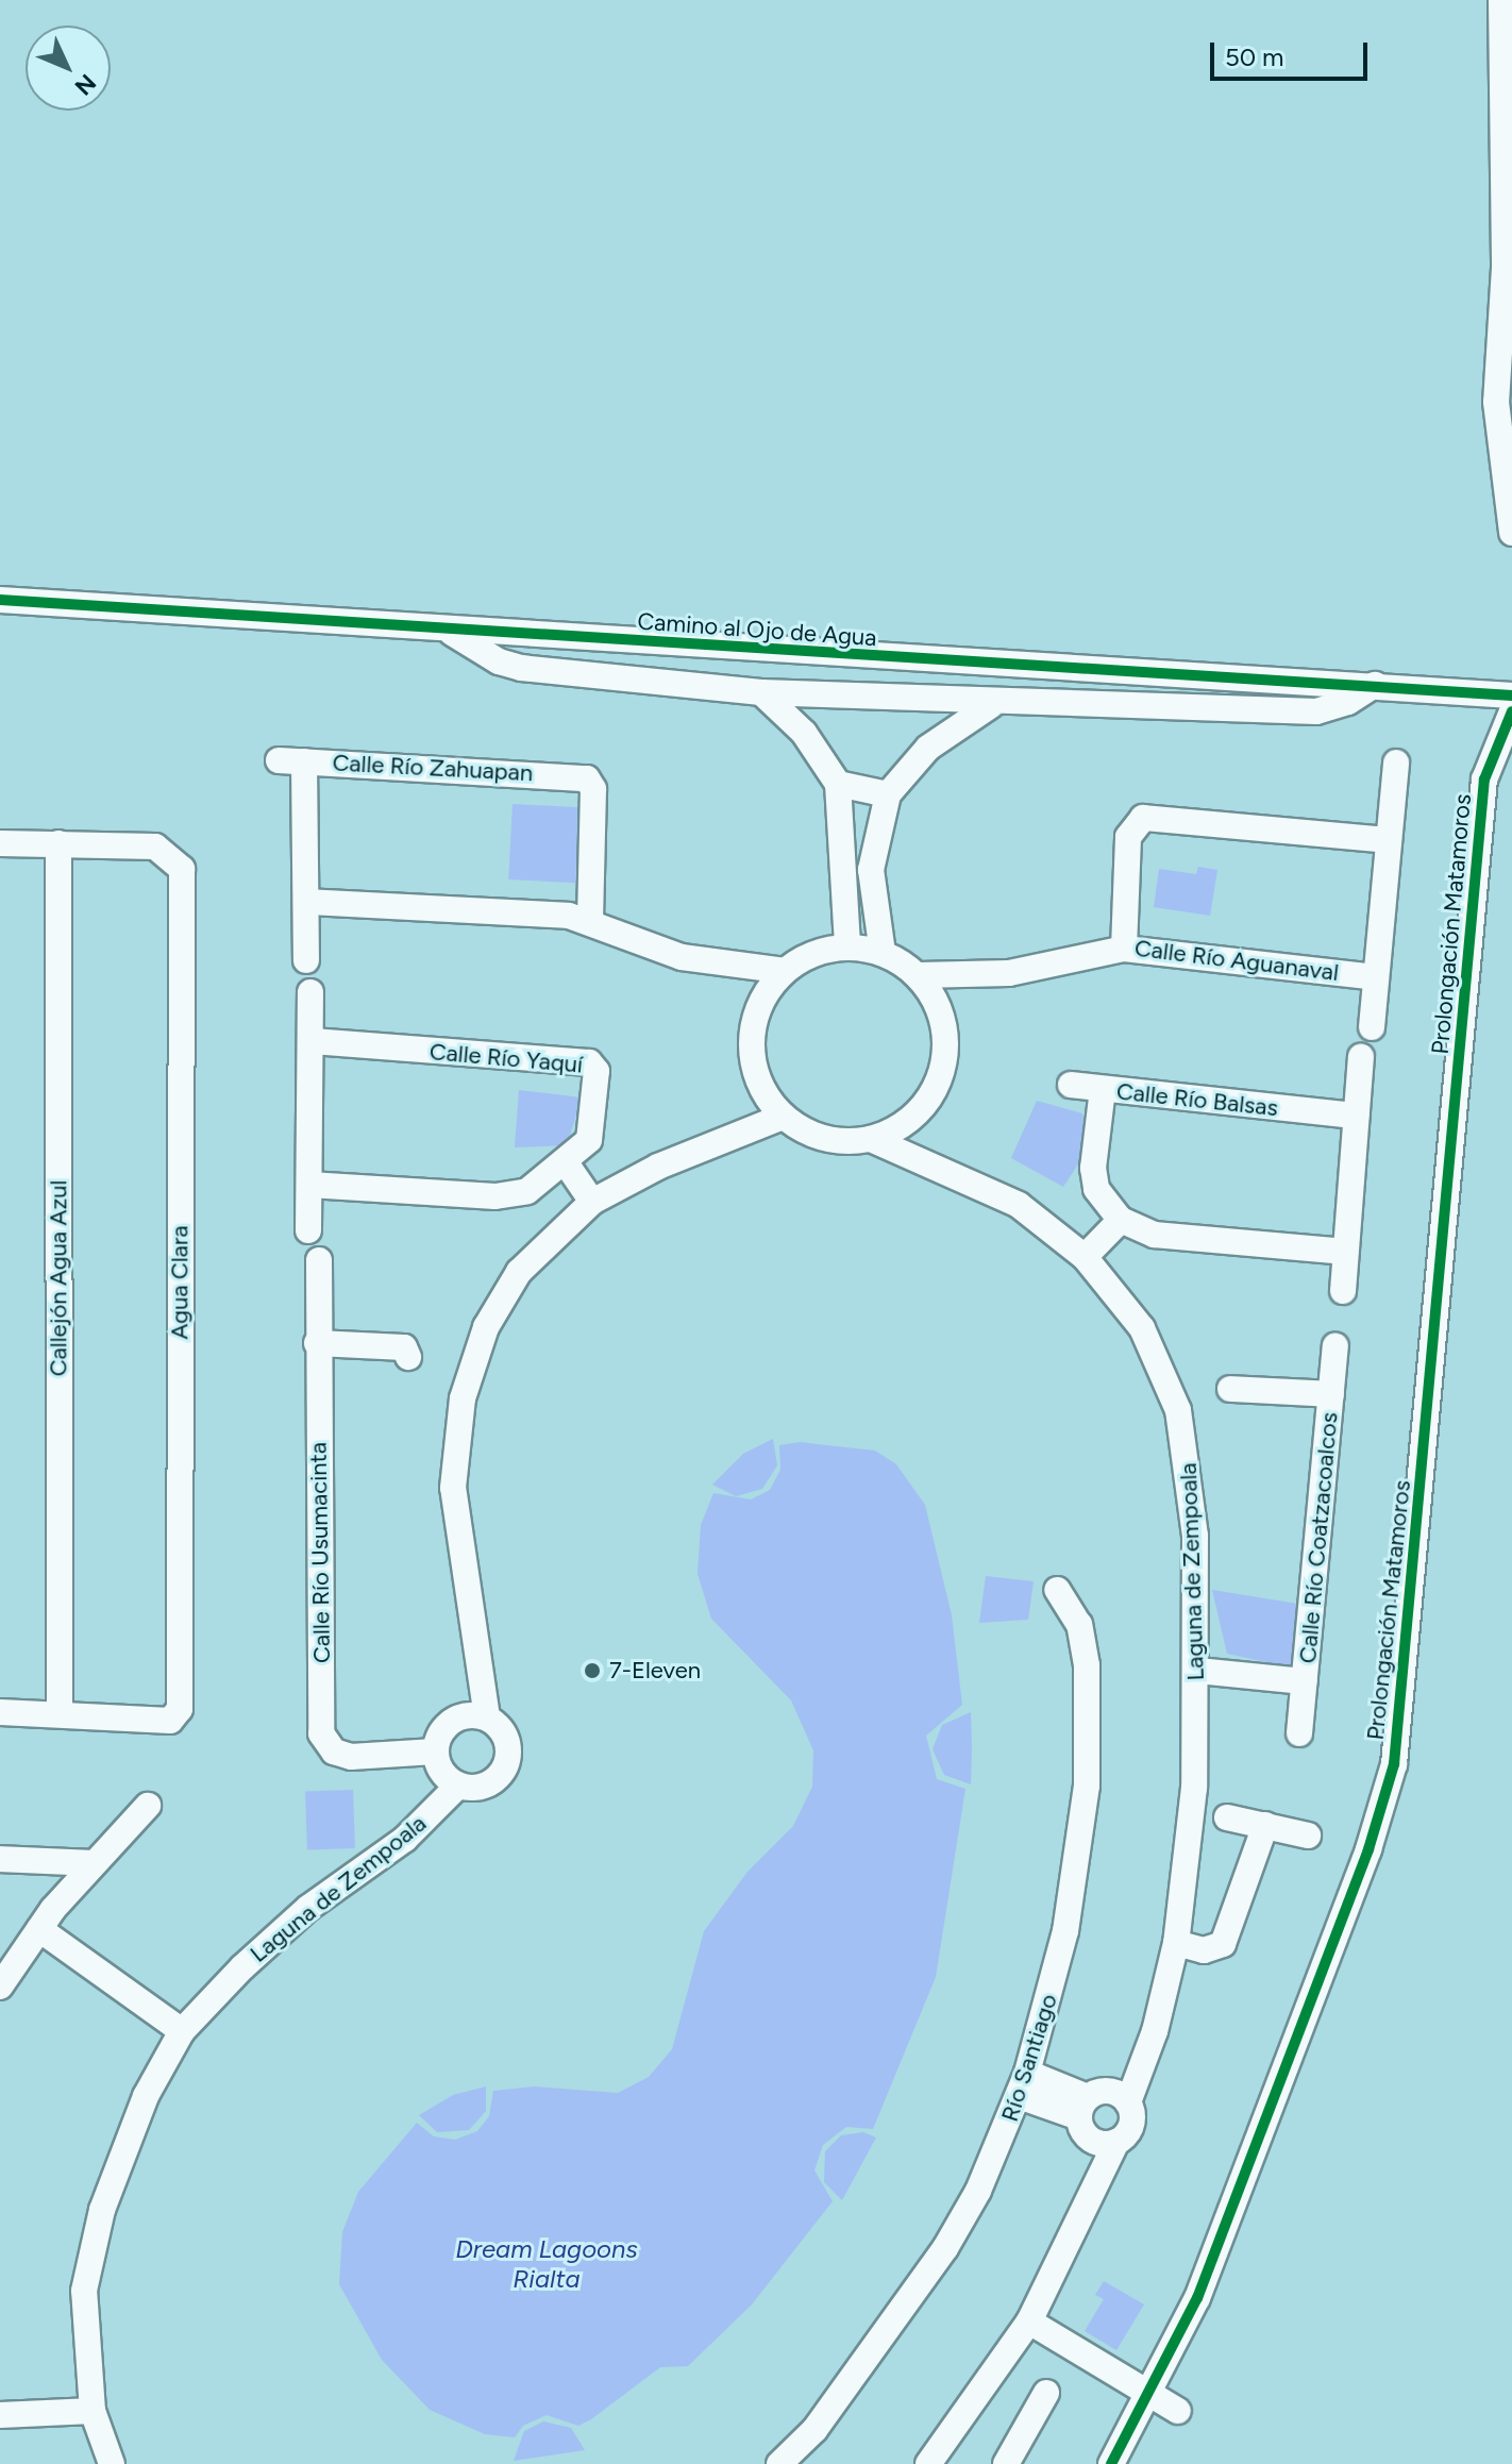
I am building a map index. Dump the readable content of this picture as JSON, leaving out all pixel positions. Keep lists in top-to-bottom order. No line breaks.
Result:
{"streets":{"street":["Camino al Ojo de Agua","Calle Río Zahuapan","Prolongación Matamoros","Calle Río Aguanaval","Calle Río Yaquí","Calle Río Balsas","Callejón Agua Azul","Agua Clara","Calle Río Coatzacoalcos","Calle Río Usumacinta","Laguna de Zempoala","Río Santiago"]},"crossings":[["Callejón Agua Azul","Agua Clara"],["Calle Río Coatzacoalcos","Laguna de Zempoala"],["Calle Río Usumacinta","Laguna de Zempoala"]],"water":["Dream Lagoons Rialta"],"places":["7-Eleven"],"scale_bar":"50 m","north":"bottom right"}
